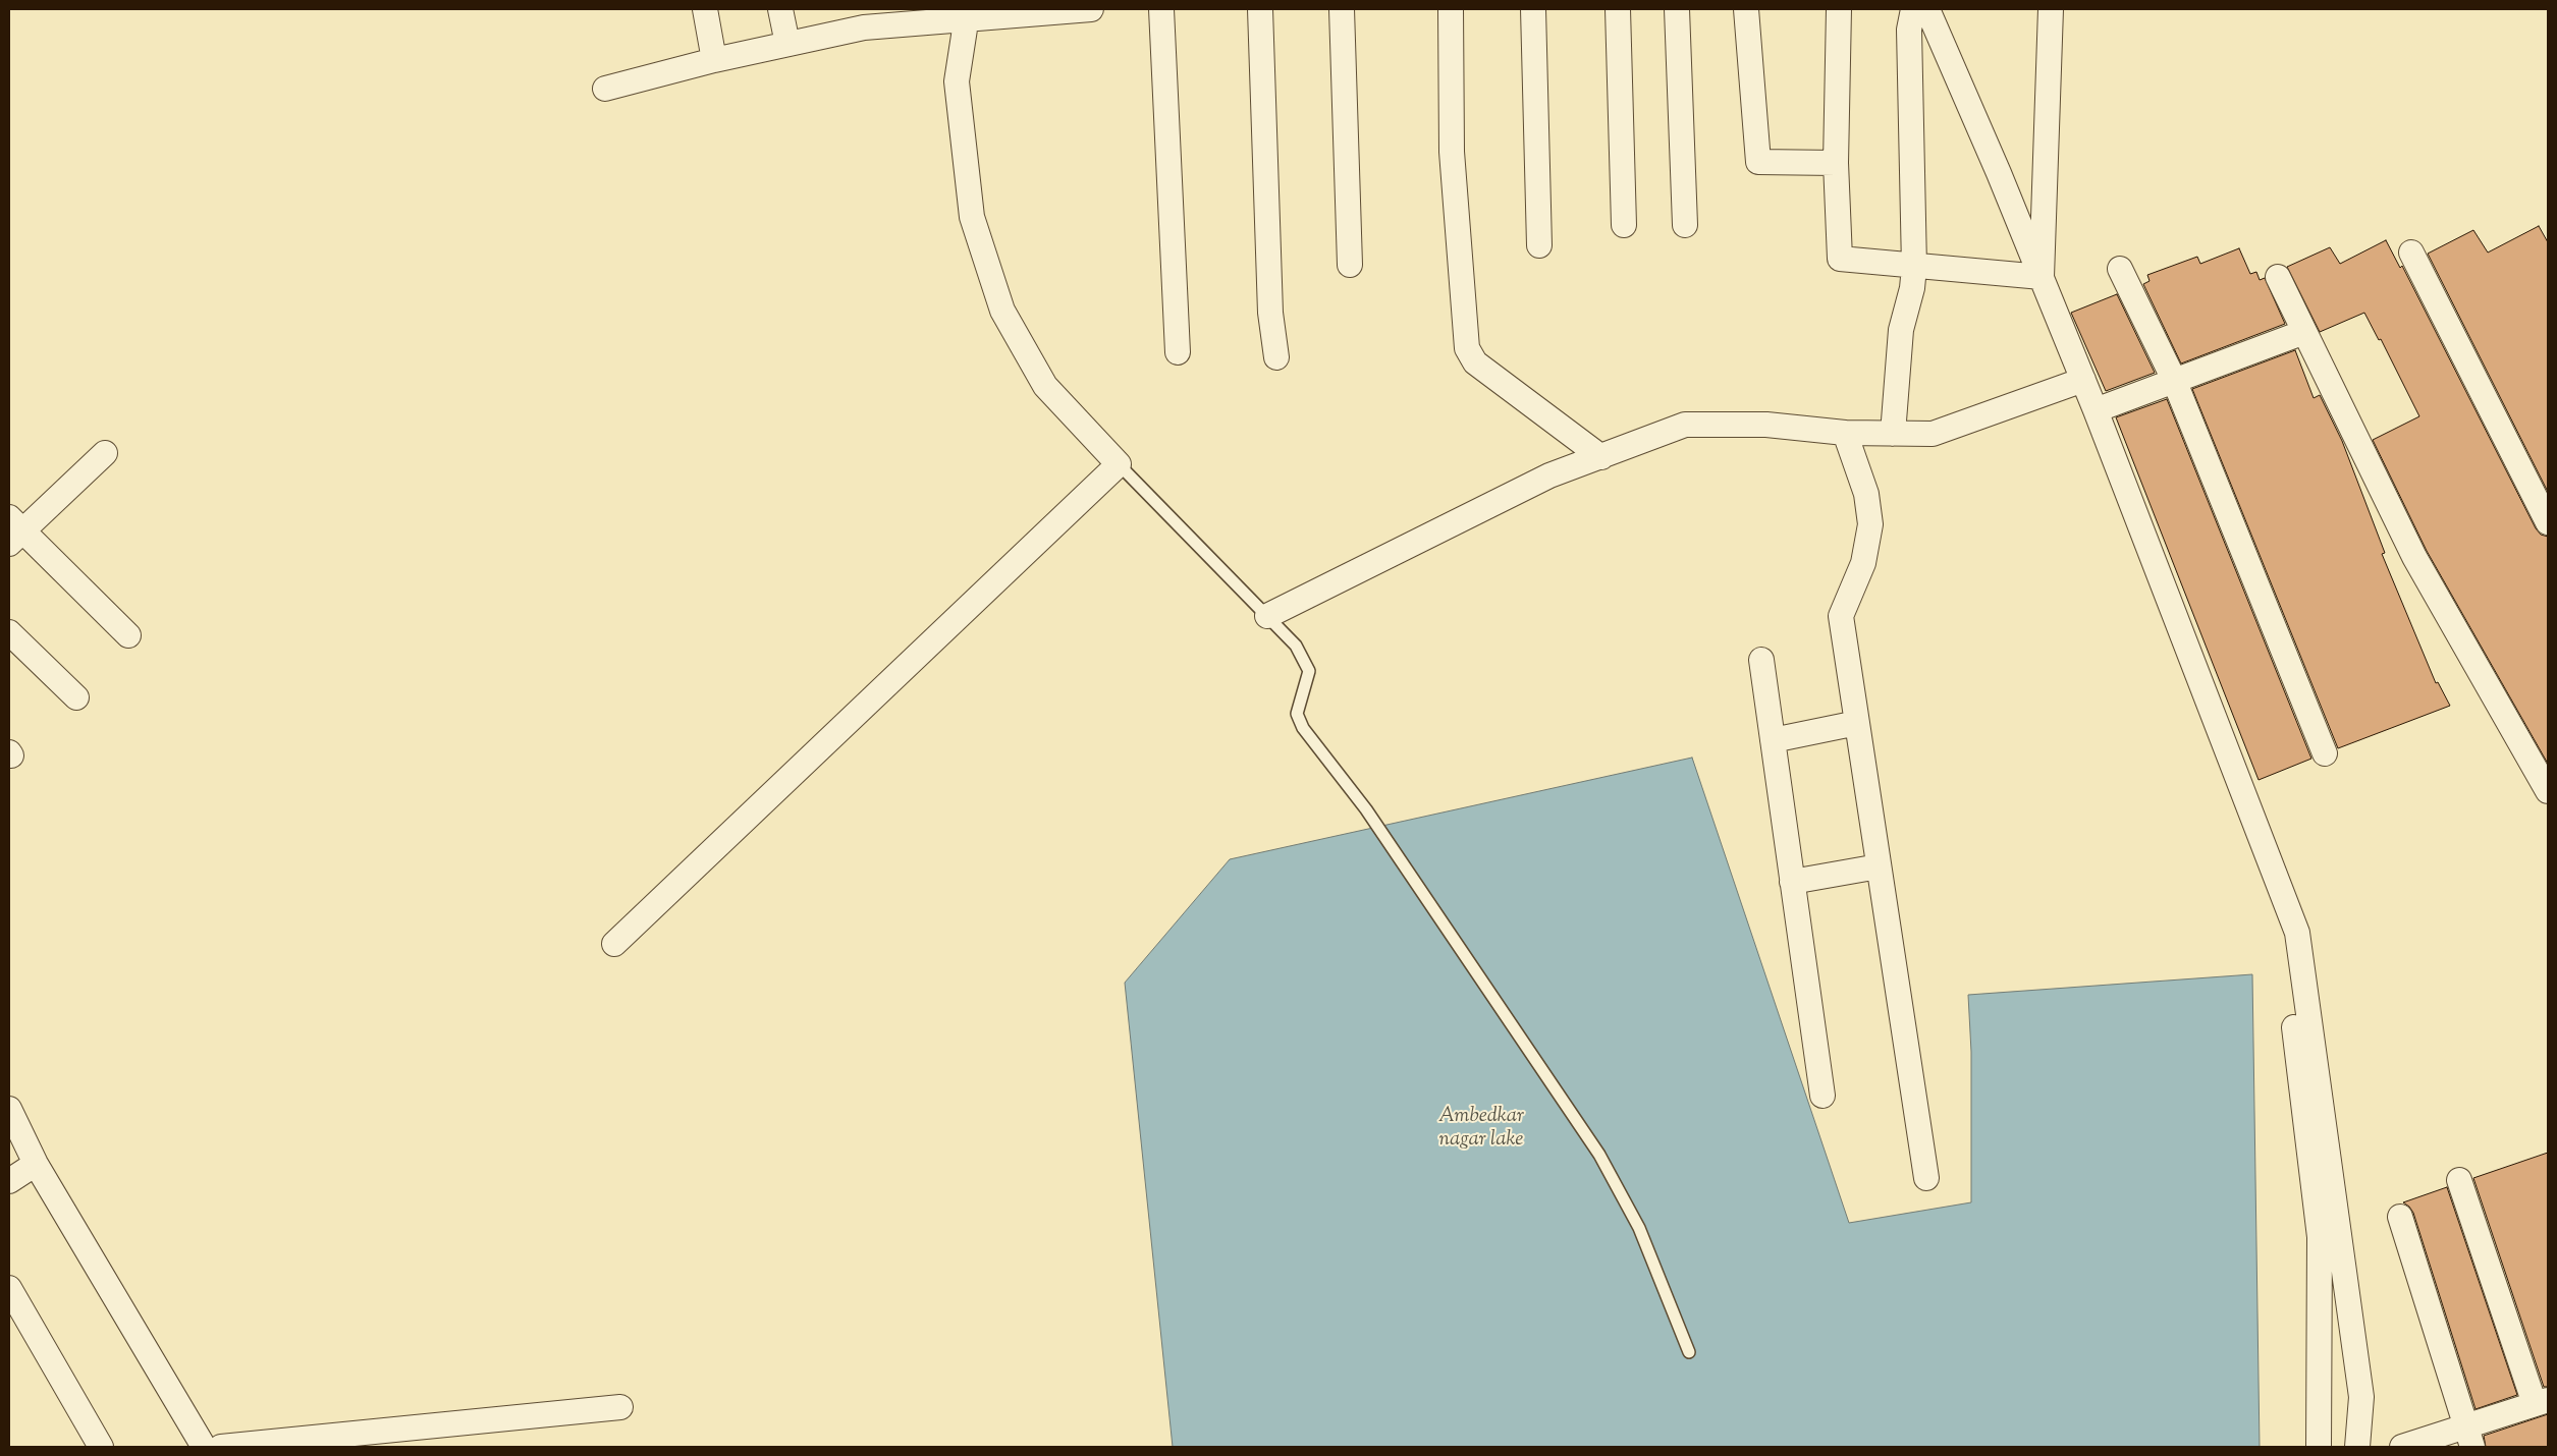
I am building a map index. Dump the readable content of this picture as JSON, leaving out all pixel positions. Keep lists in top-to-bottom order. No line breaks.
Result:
{"water":["Ambedkar nagar lake"]}
